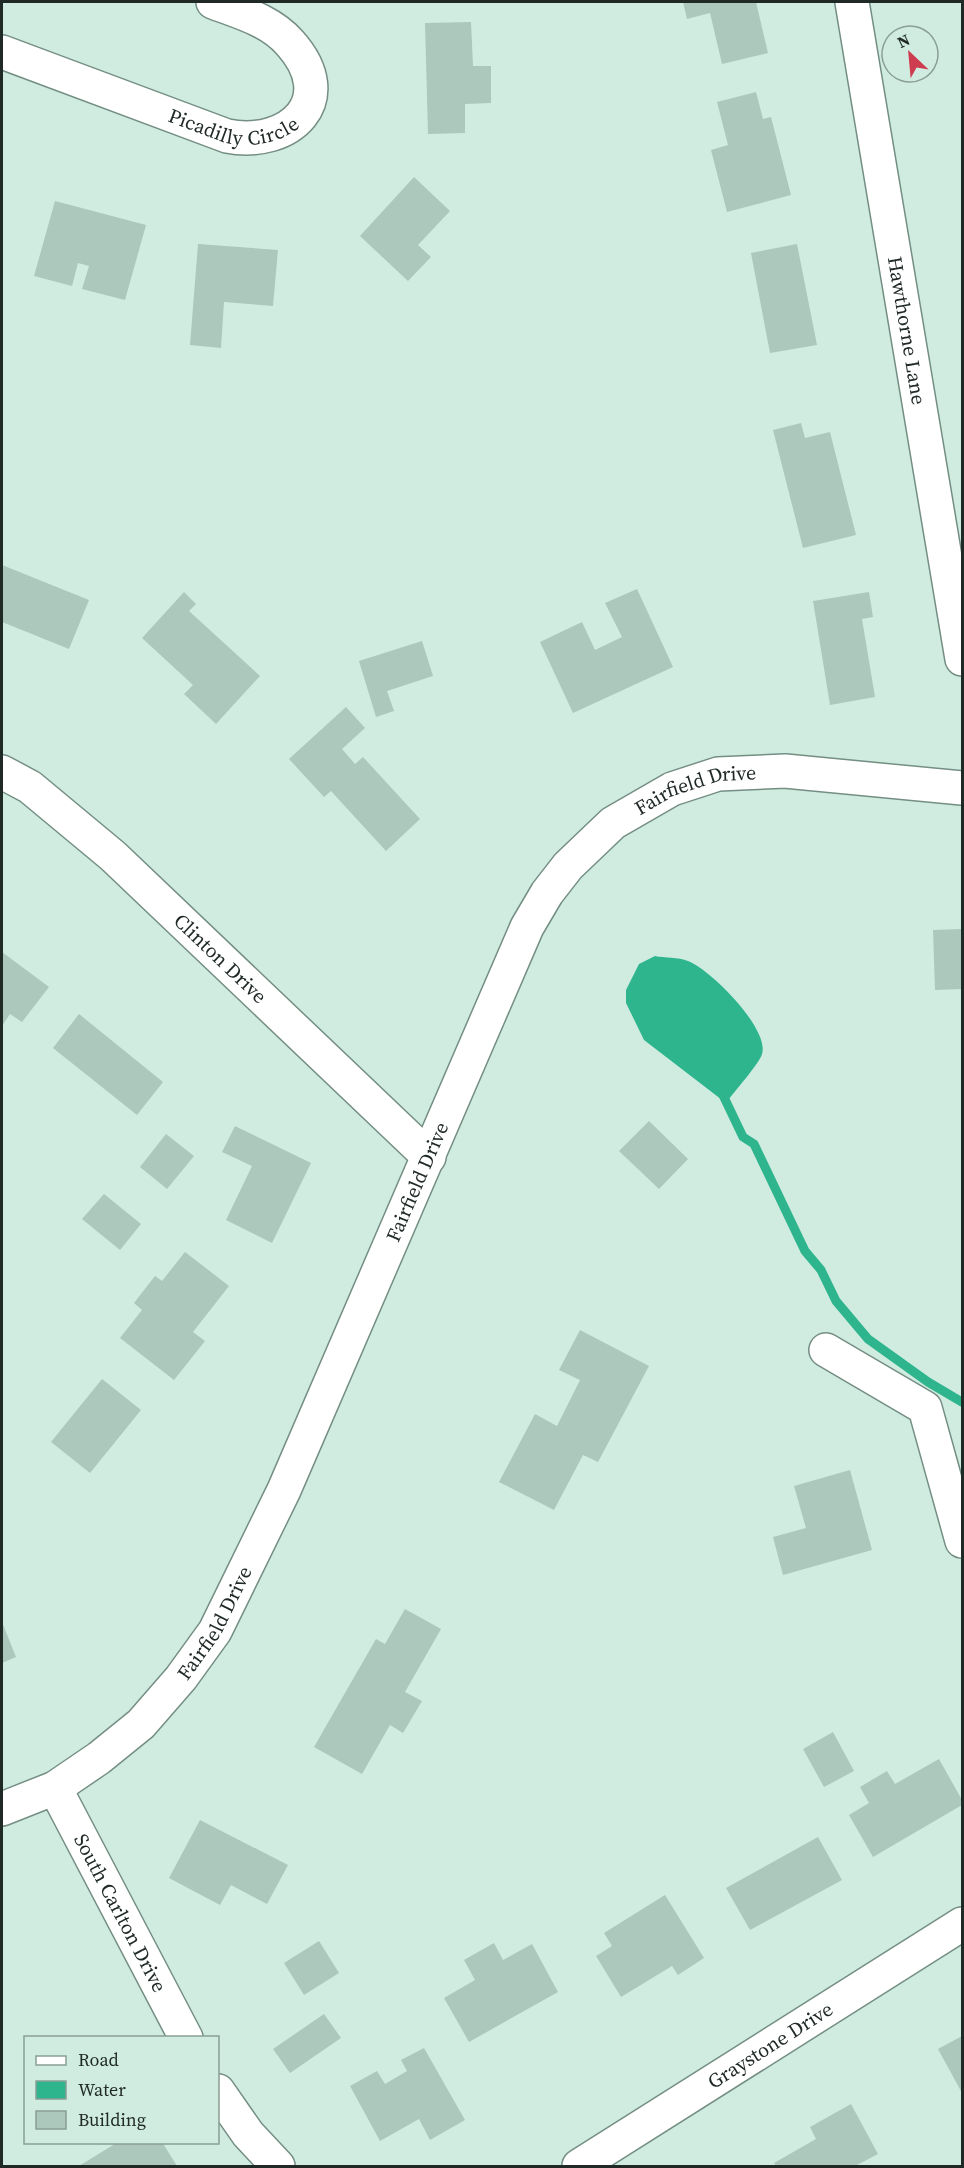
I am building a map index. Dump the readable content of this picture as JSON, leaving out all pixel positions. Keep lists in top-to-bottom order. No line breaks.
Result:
{"streets":{"street":["Picadilly Circle","Hawthorne Lane","Fairfield Drive","Clinton Drive","South Carlton Drive","Graystone Drive"]},"crossings":[["Fairfield Drive","Clinton Drive"],["Fairfield Drive","South Carlton Drive"]],"legend":["Road","Water","Building"],"north":"top left"}
